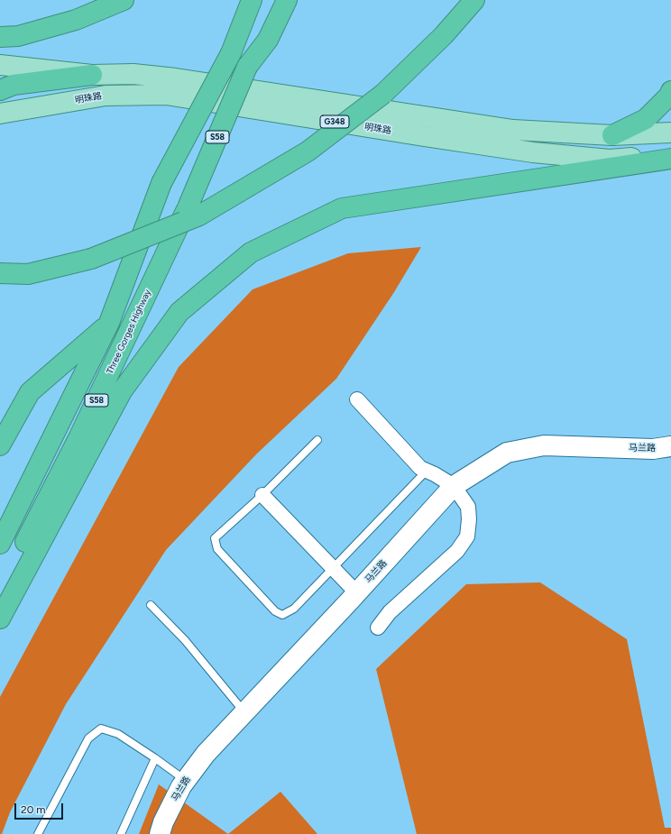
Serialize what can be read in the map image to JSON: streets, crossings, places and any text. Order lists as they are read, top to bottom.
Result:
{
  "streets": {
    "highway": ["S58", "Three Gorges Highway"],
    "main road": ["明珠路", "G348"],
    "street": ["马兰路"]
  },
  "crossings": [
    ["S58", "Three Gorges Highway"]
  ],
  "scale_bar": "20 m"
}
